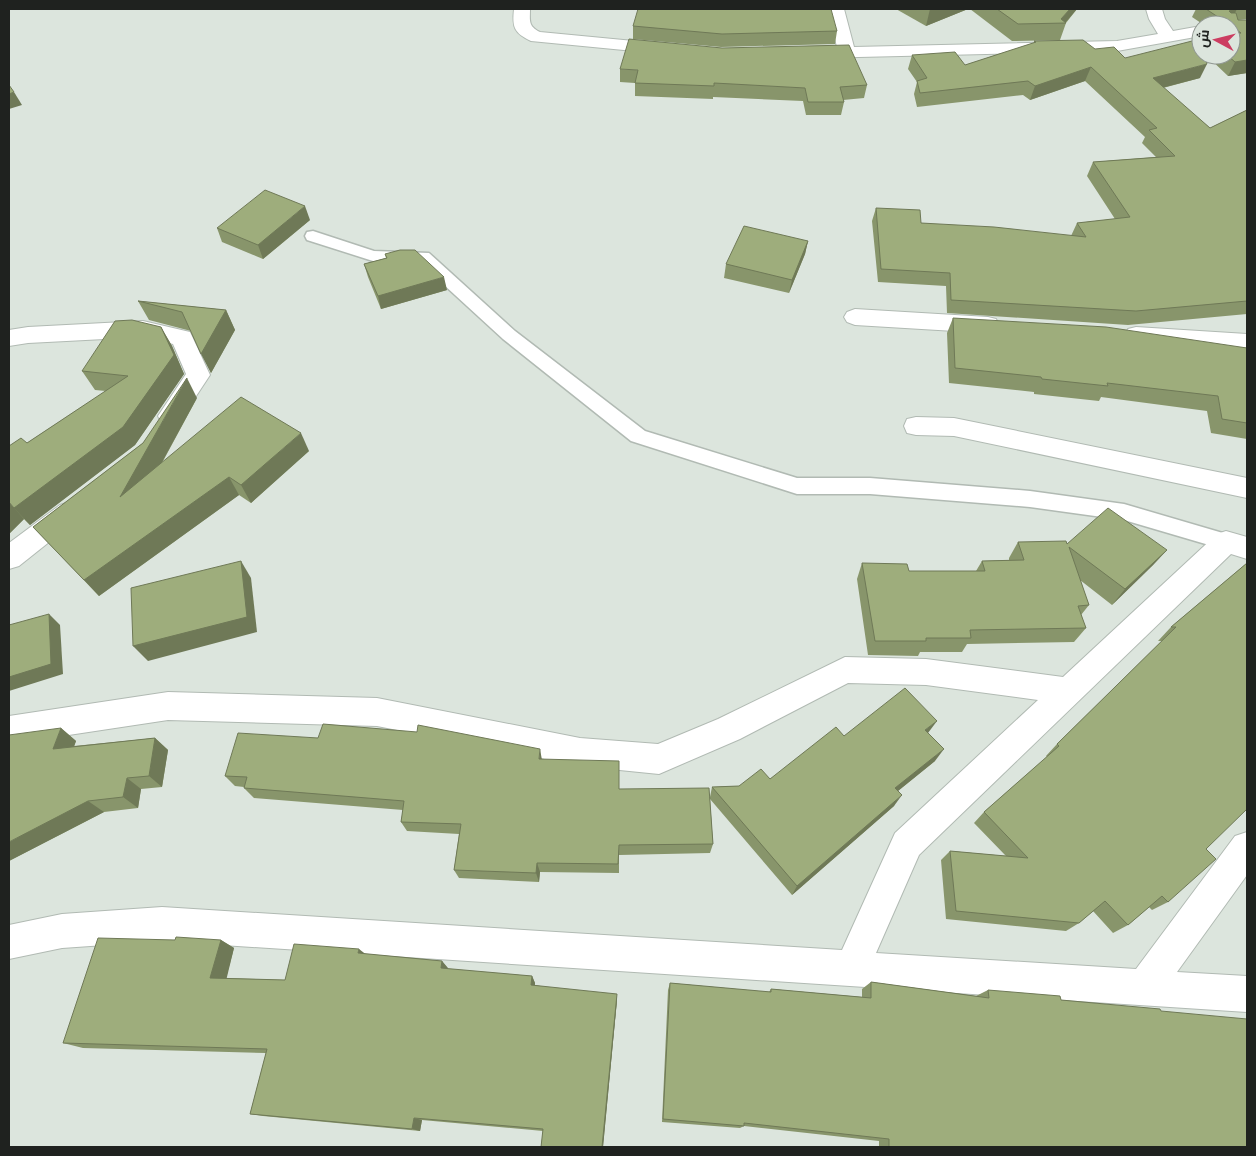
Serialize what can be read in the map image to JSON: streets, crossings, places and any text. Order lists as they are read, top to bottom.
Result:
{
  "north": "left"
}
